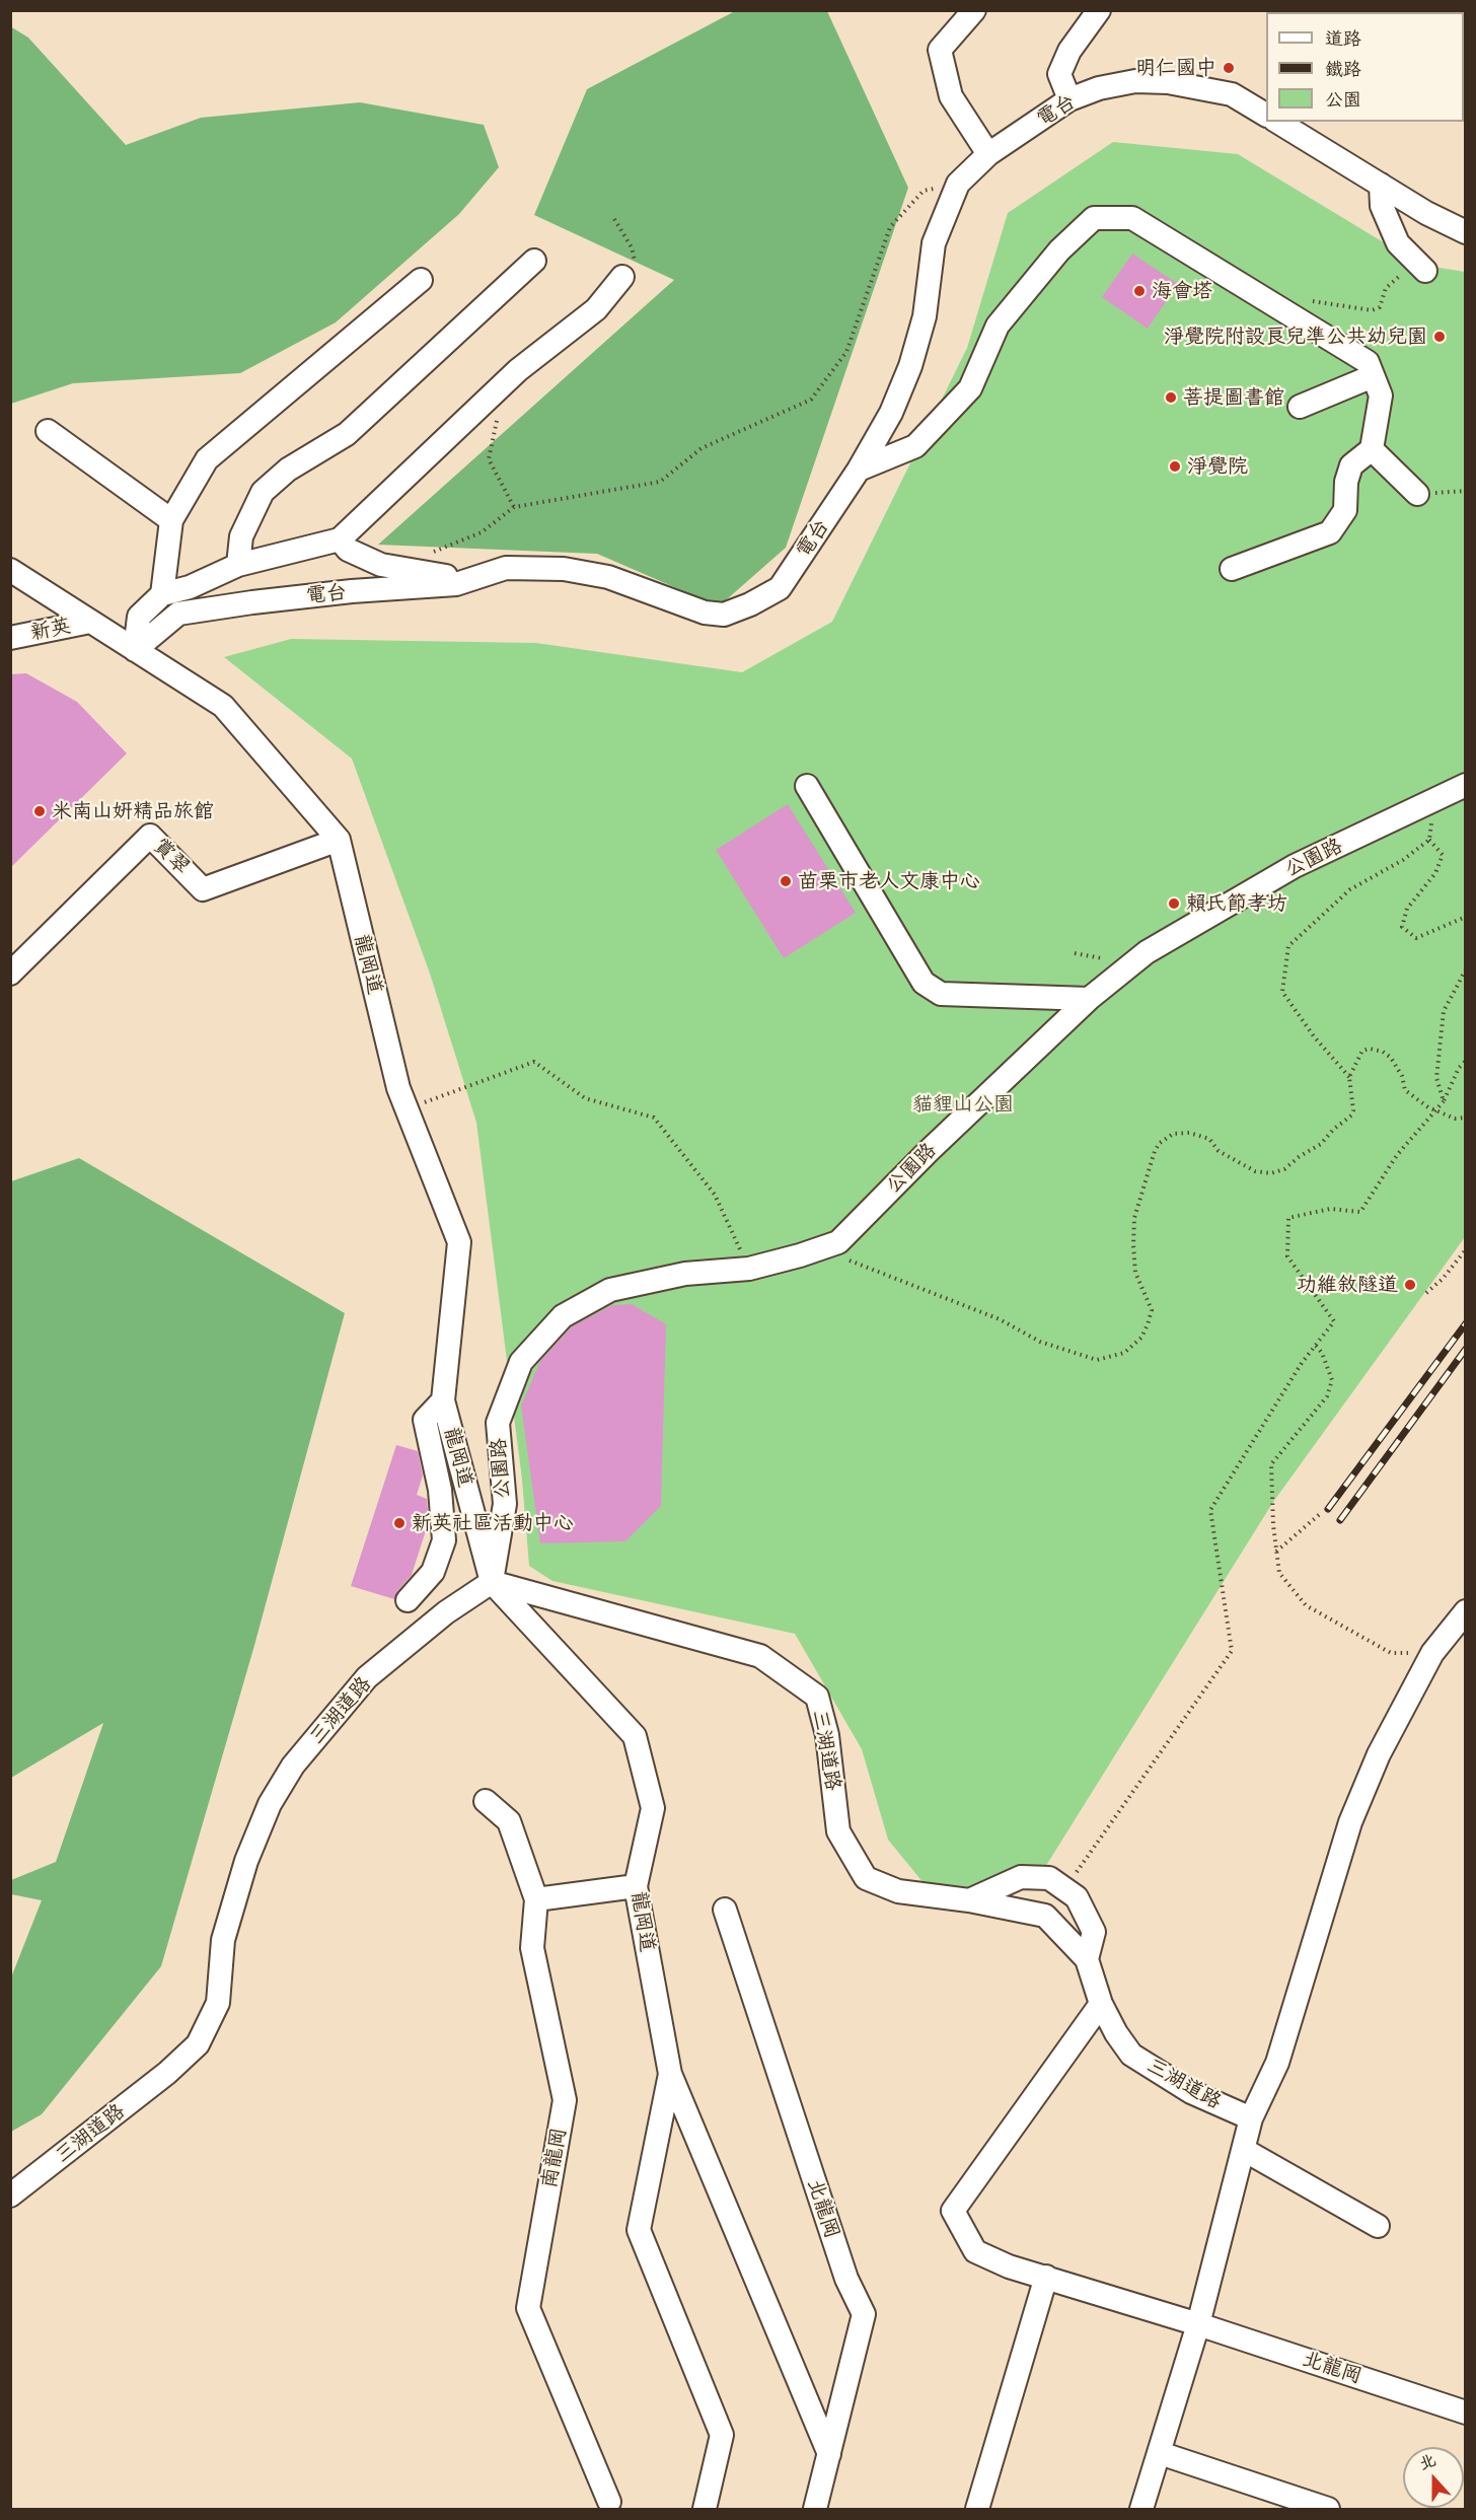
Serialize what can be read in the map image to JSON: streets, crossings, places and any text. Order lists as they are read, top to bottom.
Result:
{
  "streets": {
    "street": [
      "電台",
      "新英",
      "賞翠",
      "公園路",
      "龍岡道",
      "三湖道路",
      "南龍岡",
      "北龍岡"
    ]
  },
  "crossings": [
    ["電台", "龍岡道"],
    ["新英", "龍岡道"],
    ["賞翠", "龍岡道"],
    ["公園路", "龍岡道"],
    ["公園路", "三湖道路"],
    ["龍岡道", "三湖道路"],
    ["三湖道路", "北龍岡"]
  ],
  "parks": ["貓貍山公園"],
  "places": [
    "明仁國中",
    "海會塔",
    "淨覺院附設良兒準公共幼兒園",
    "菩提圖書館",
    "淨覺院",
    "米南山妍精品旅館",
    "苗栗市老人文康中心",
    "賴氏節孝坊",
    "功維敘隧道",
    "新英社區活動中心"
  ],
  "legend": ["道路", "鐵路", "公園"],
  "north": "top"
}
